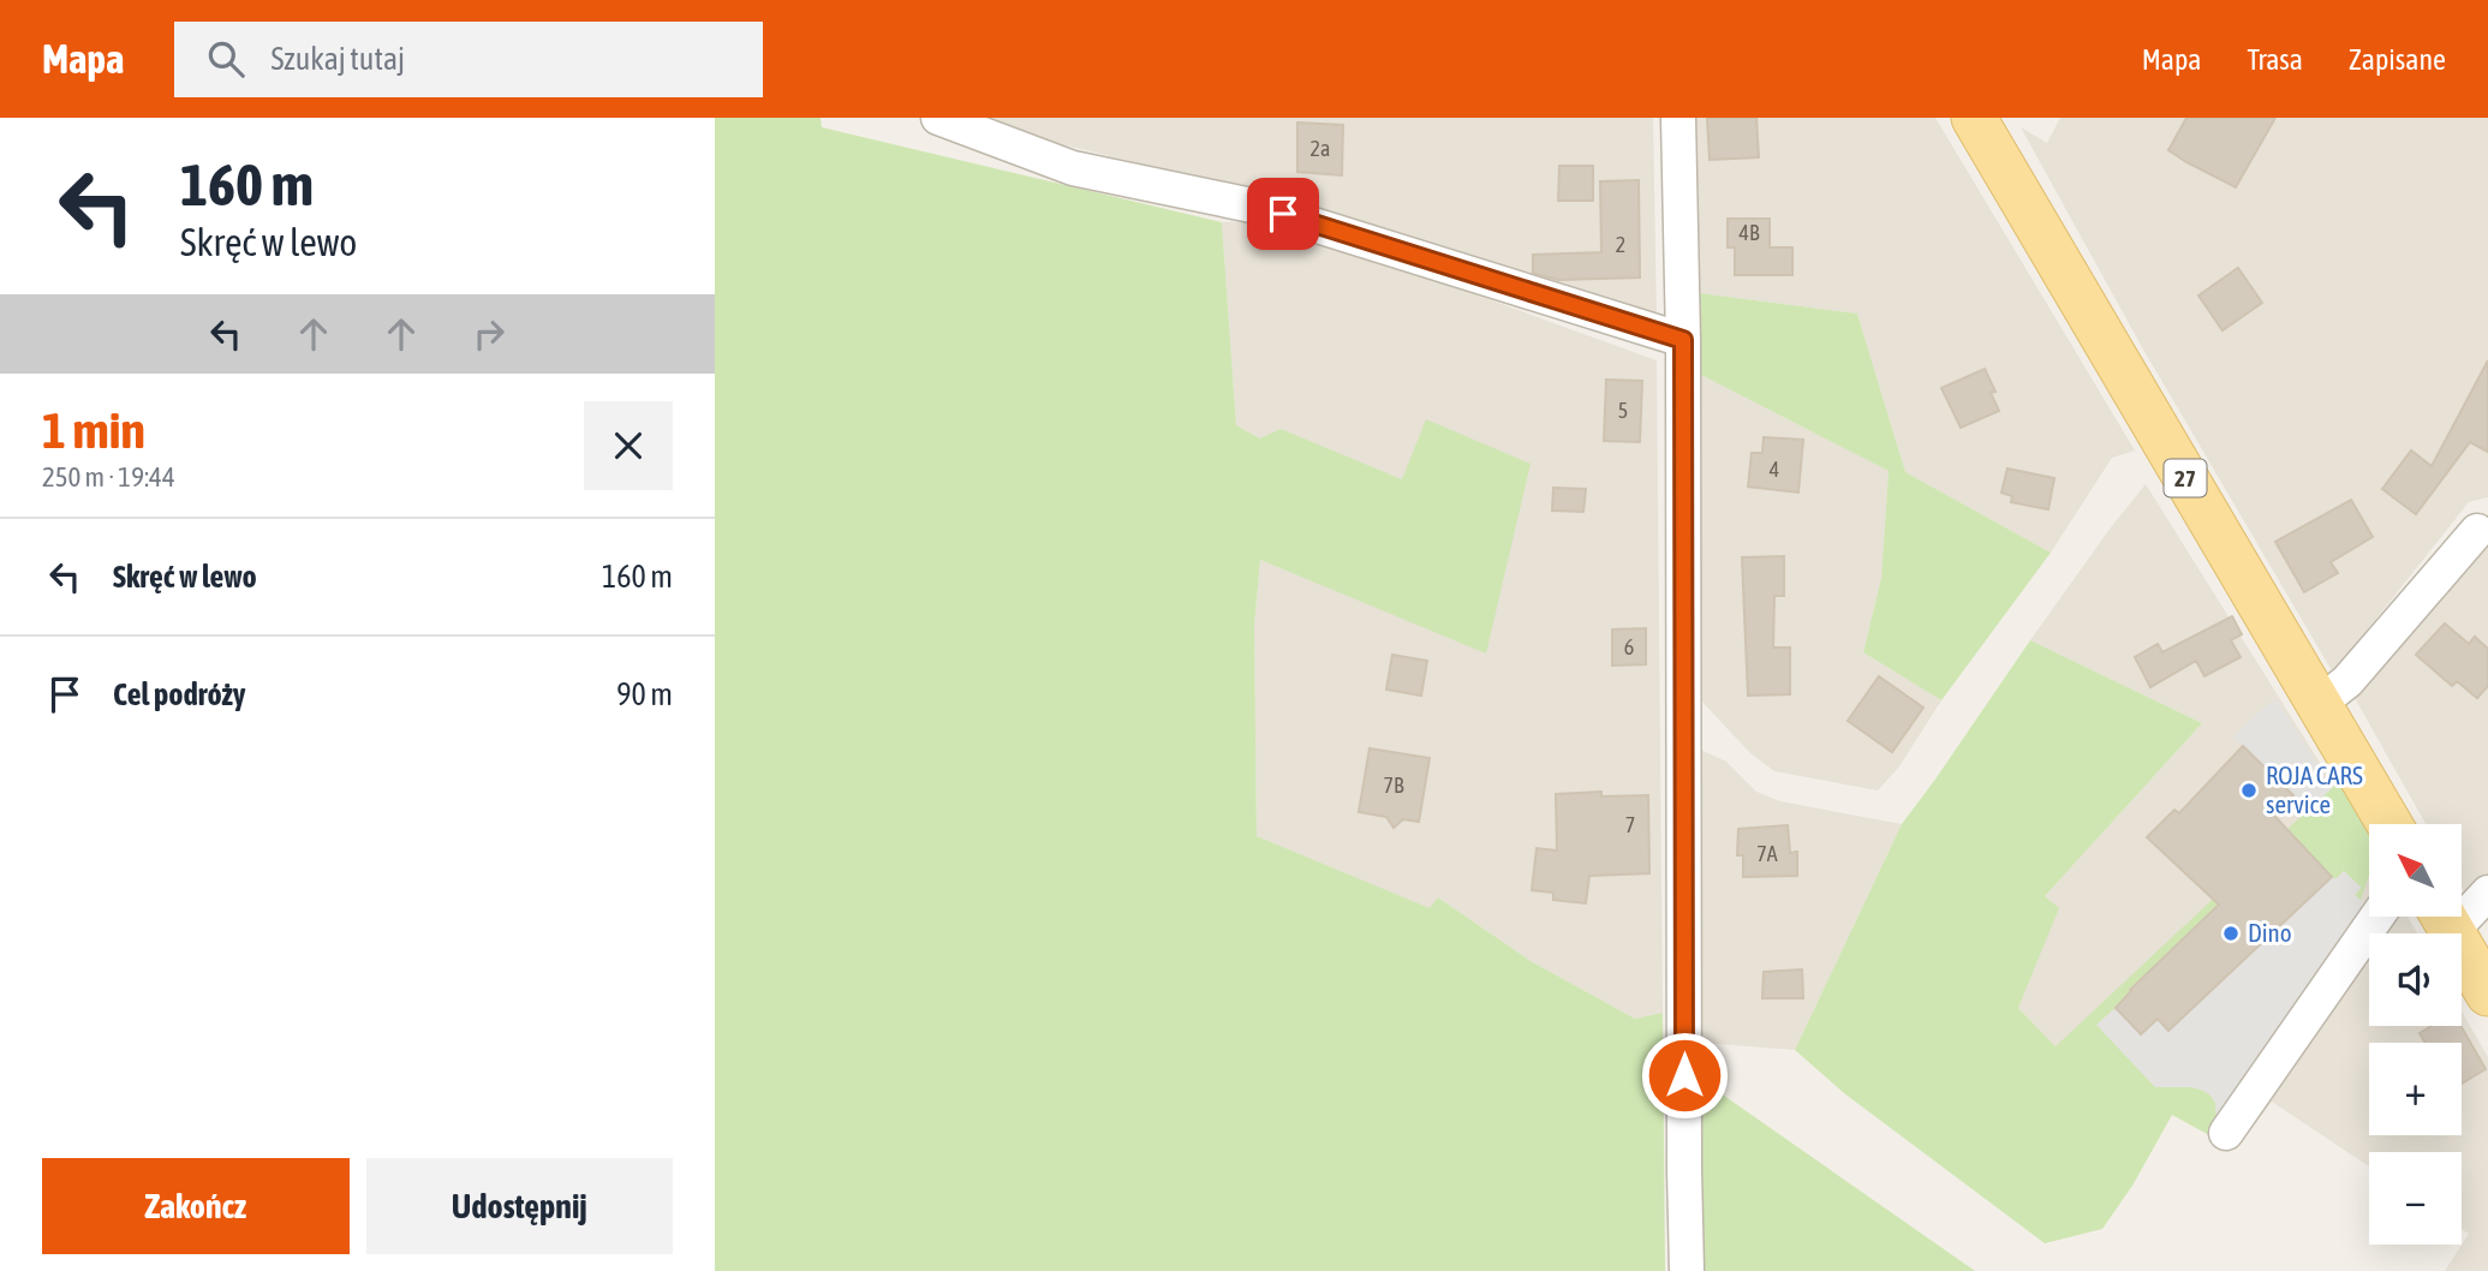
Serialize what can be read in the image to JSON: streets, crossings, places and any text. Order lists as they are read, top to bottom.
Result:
{
  "streets": {
    "main road": ["27"]
  },
  "places": ["ROJA CARS service", "Dino"],
  "house_numbers": [
    "2a",
    "4B",
    "2",
    "5",
    "4",
    "6",
    "7B",
    "7",
    "7A"
  ],
  "north": "top left",
  "page": {
    "header": "Mapa",
    "search": "Szukaj tutaj",
    "nav": ["Mapa", "Trasa", "Zapisane"],
    "turn": ["160 m", "Skręć w lewo"],
    "heading": ["1 min", "250 m · 19:44"],
    "list": [
      {
        "name": "Skręć w lewo",
        "value": "160 m"
      },
      {
        "name": "Cel podróży",
        "value": "90 m"
      }
    ],
    "map_buttons": ["+", "−"],
    "buttons": ["Zakończ", "Udostępnij"]
  }
}
